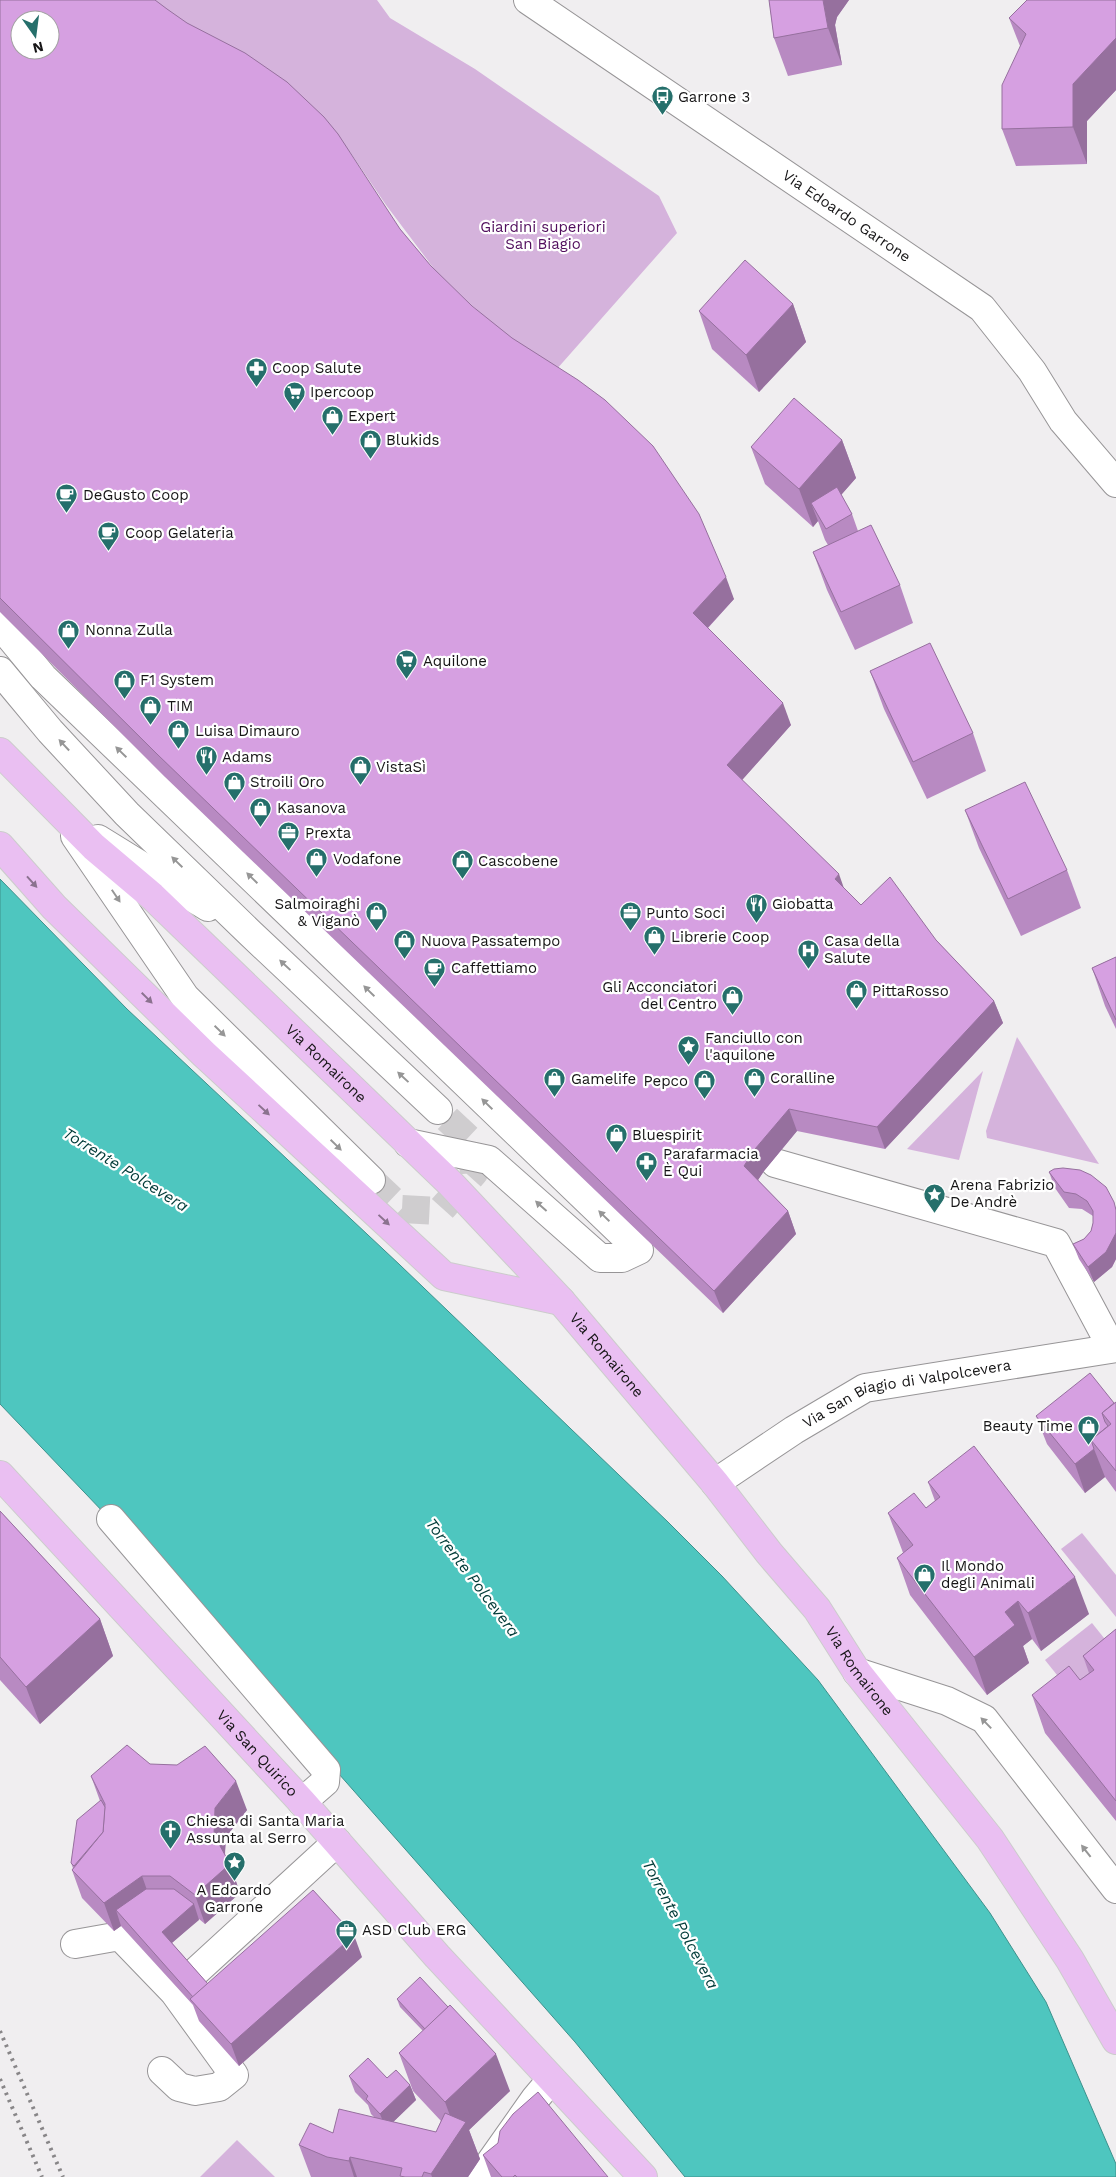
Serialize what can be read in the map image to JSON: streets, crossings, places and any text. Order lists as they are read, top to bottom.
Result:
{
  "streets": {
    "main road": ["Via Romairone", "Via San Quirico"],
    "street": ["Via Edoardo Garrone", "Via San Biagio di Valpolcevera"]
  },
  "crossings": [
    ["Via Romairone", "Via San Biagio di Valpolcevera"]
  ],
  "water": ["Torrente Polcevera"],
  "parks": ["Giardini superiori San Biagio"],
  "places": {
    "bus stop": ["Garrone 3"],
    "pharmacy": ["Coop Salute", "Parafarmacia È Qui"],
    "supermarket": ["Ipercoop", "Aquilone"],
    "shop": [
      "Expert",
      "Blukids",
      "Nonna Zulla",
      "F1 System",
      "TIM",
      "Luisa Dimauro",
      "VistaSì",
      "Stroili Oro",
      "Kasanova",
      "Vodafone",
      "Cascobene",
      "Salmoiraghi & Viganò",
      "Librerie Coop",
      "Nuova Passatempo",
      "PittaRosso",
      "Gli Acconciatori del Centro",
      "Coralline",
      "Gamelife",
      "Pepco",
      "Bluespirit",
      "Beauty Time",
      "Il Mondo degli Animali"
    ],
    "cafe": ["DeGusto Coop", "Coop Gelateria", "Caffettiamo"],
    "restaurant": ["Adams", "Giobatta"],
    "office": ["Prexta", "Punto Soci", "ASD Club ERG"],
    "hospital": ["Casa della Salute"],
    "place": ["Fanciullo con l'aquilone", "Arena Fabrizio De Andrè", "A Edoardo Garrone"],
    "church": ["Chiesa di Santa Maria Assunta al Serro"]
  },
  "north": "bottom"
}
